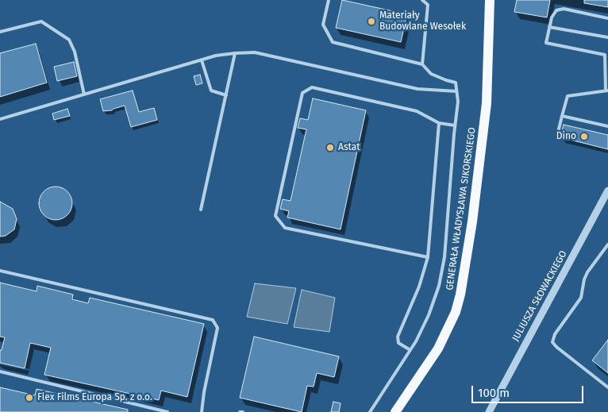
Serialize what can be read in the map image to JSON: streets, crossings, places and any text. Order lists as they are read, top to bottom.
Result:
{
  "streets": {
    "main road": ["GENERAŁA WŁADYSŁAWA SIKORSKIEGO"],
    "street": ["JULIUSZA SŁOWACKIEGO"]
  },
  "places": [
    "Materiały Budowlane Wesołek",
    "Dino",
    "Astat",
    "Flex Films Europa Sp. z o.o."
  ],
  "scale_bar": "100 m"
}
